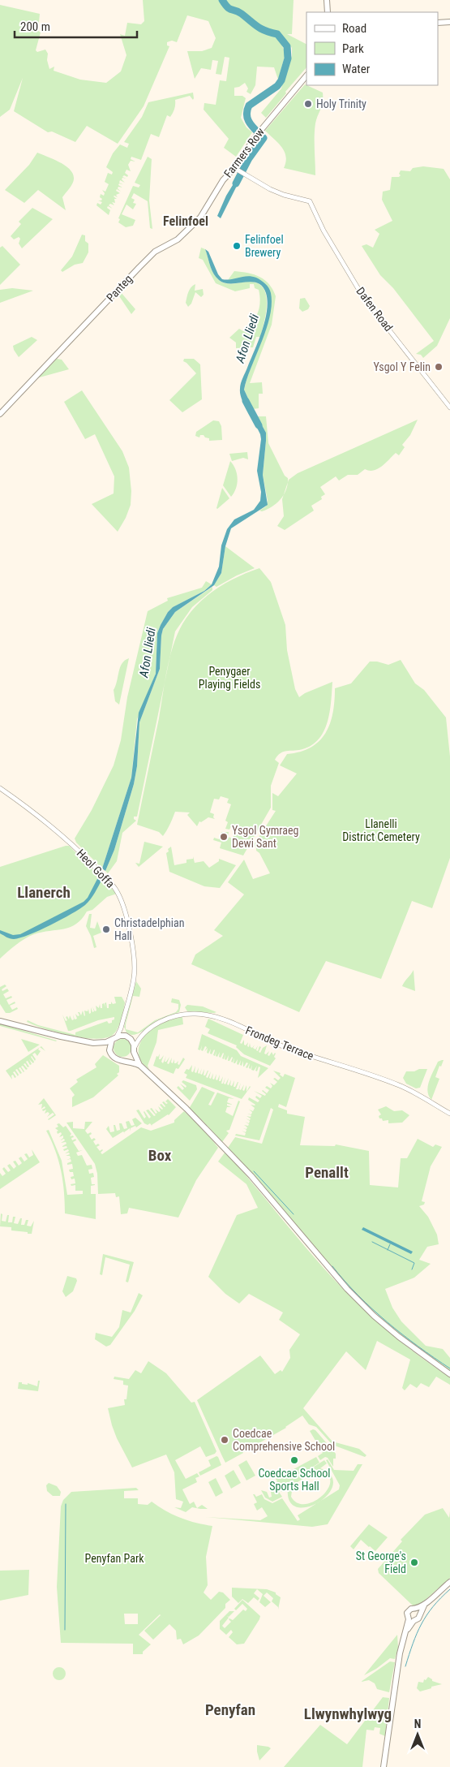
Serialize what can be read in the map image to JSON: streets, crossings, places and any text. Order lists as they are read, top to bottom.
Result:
{
  "streets": {
    "main road": ["Farmers Row", "Panteg"],
    "street": ["Dafen Road", "Heol Goffa", "Frondeg Terrace"]
  },
  "crossings": [
    ["Farmers Row", "Panteg"],
    ["Farmers Row", "Dafen Road"],
    ["Heol Goffa", "Frondeg Terrace"]
  ],
  "districts": [
    "Felinfoel",
    "Llanerch",
    "Box",
    "Penallt",
    "Penyfan",
    "Llwynwhylwyg"
  ],
  "water": ["Afon Lliedi"],
  "parks": ["Penygaer Playing Fields", "Llanelli District Cemetery", "Penyfan Park"],
  "places": [
    "Holy Trinity",
    "Felinfoel Brewery",
    "Ysgol Y Felin",
    "Ysgol Gymraeg Dewi Sant",
    "Christadelphian Hall",
    "Coedcae Comprehensive School",
    "Coedcae School Sports Hall",
    "St George's Field"
  ],
  "legend": ["Road", "Park", "Water"],
  "scale_bar": "200 m",
  "north": "top"
}
